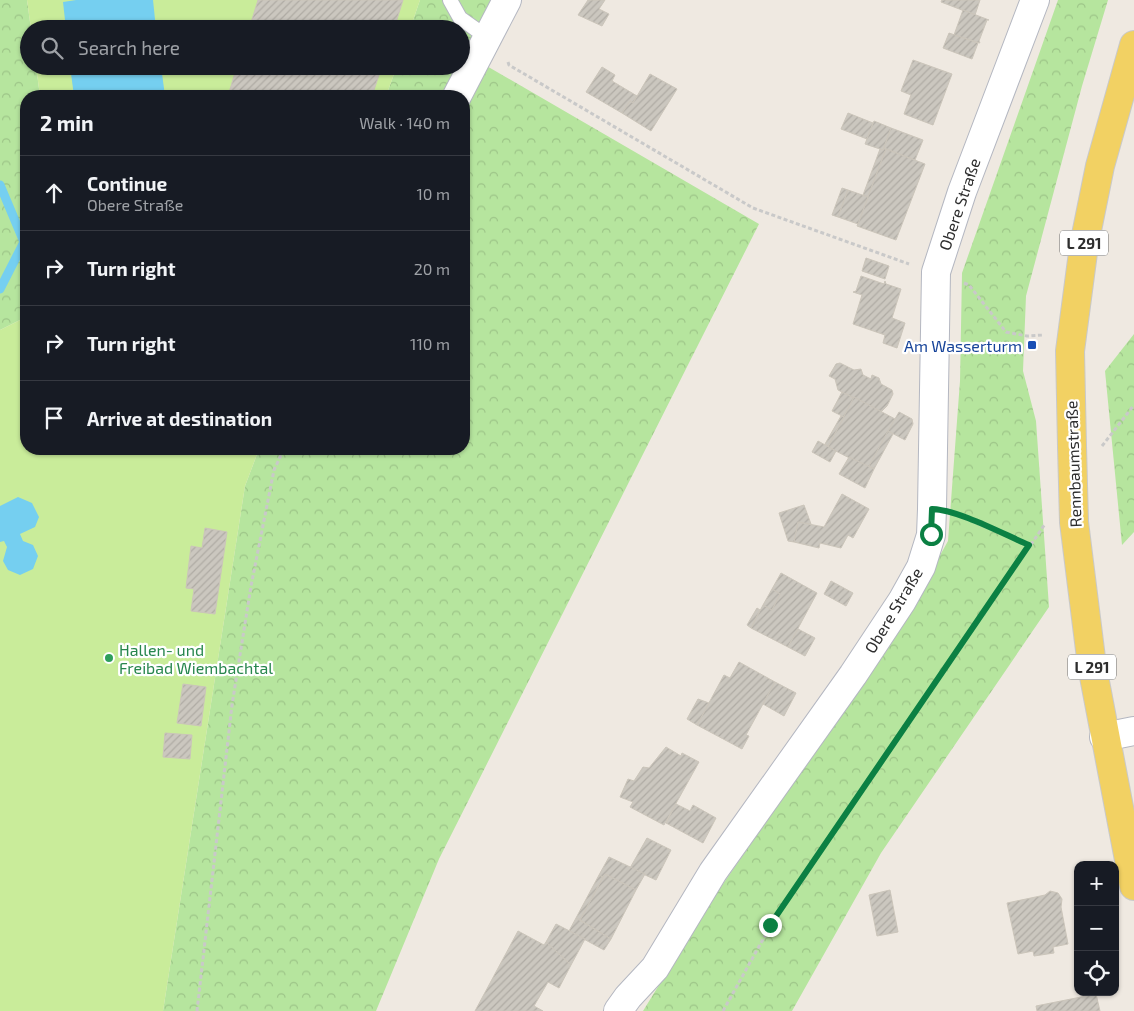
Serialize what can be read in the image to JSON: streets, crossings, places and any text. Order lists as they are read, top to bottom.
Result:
{
  "streets": {
    "main road": ["L 291", "Rennbaumstraße"],
    "street": ["Obere Straße"]
  },
  "places": {
    "transit": ["Am Wasserturm"],
    "other": ["Hallen- und Freibad Wiembachtal"]
  },
  "page": {
    "search": "Search here",
    "heading": ["2 min", "Walk · 140 m"],
    "list": [
      ["Continue", "Obere Straße", "10 m"],
      ["Turn right", "20 m"],
      ["Turn right", "110 m"],
      "Arrive at destination"
    ],
    "map_buttons": ["+", "−"]
  }
}
